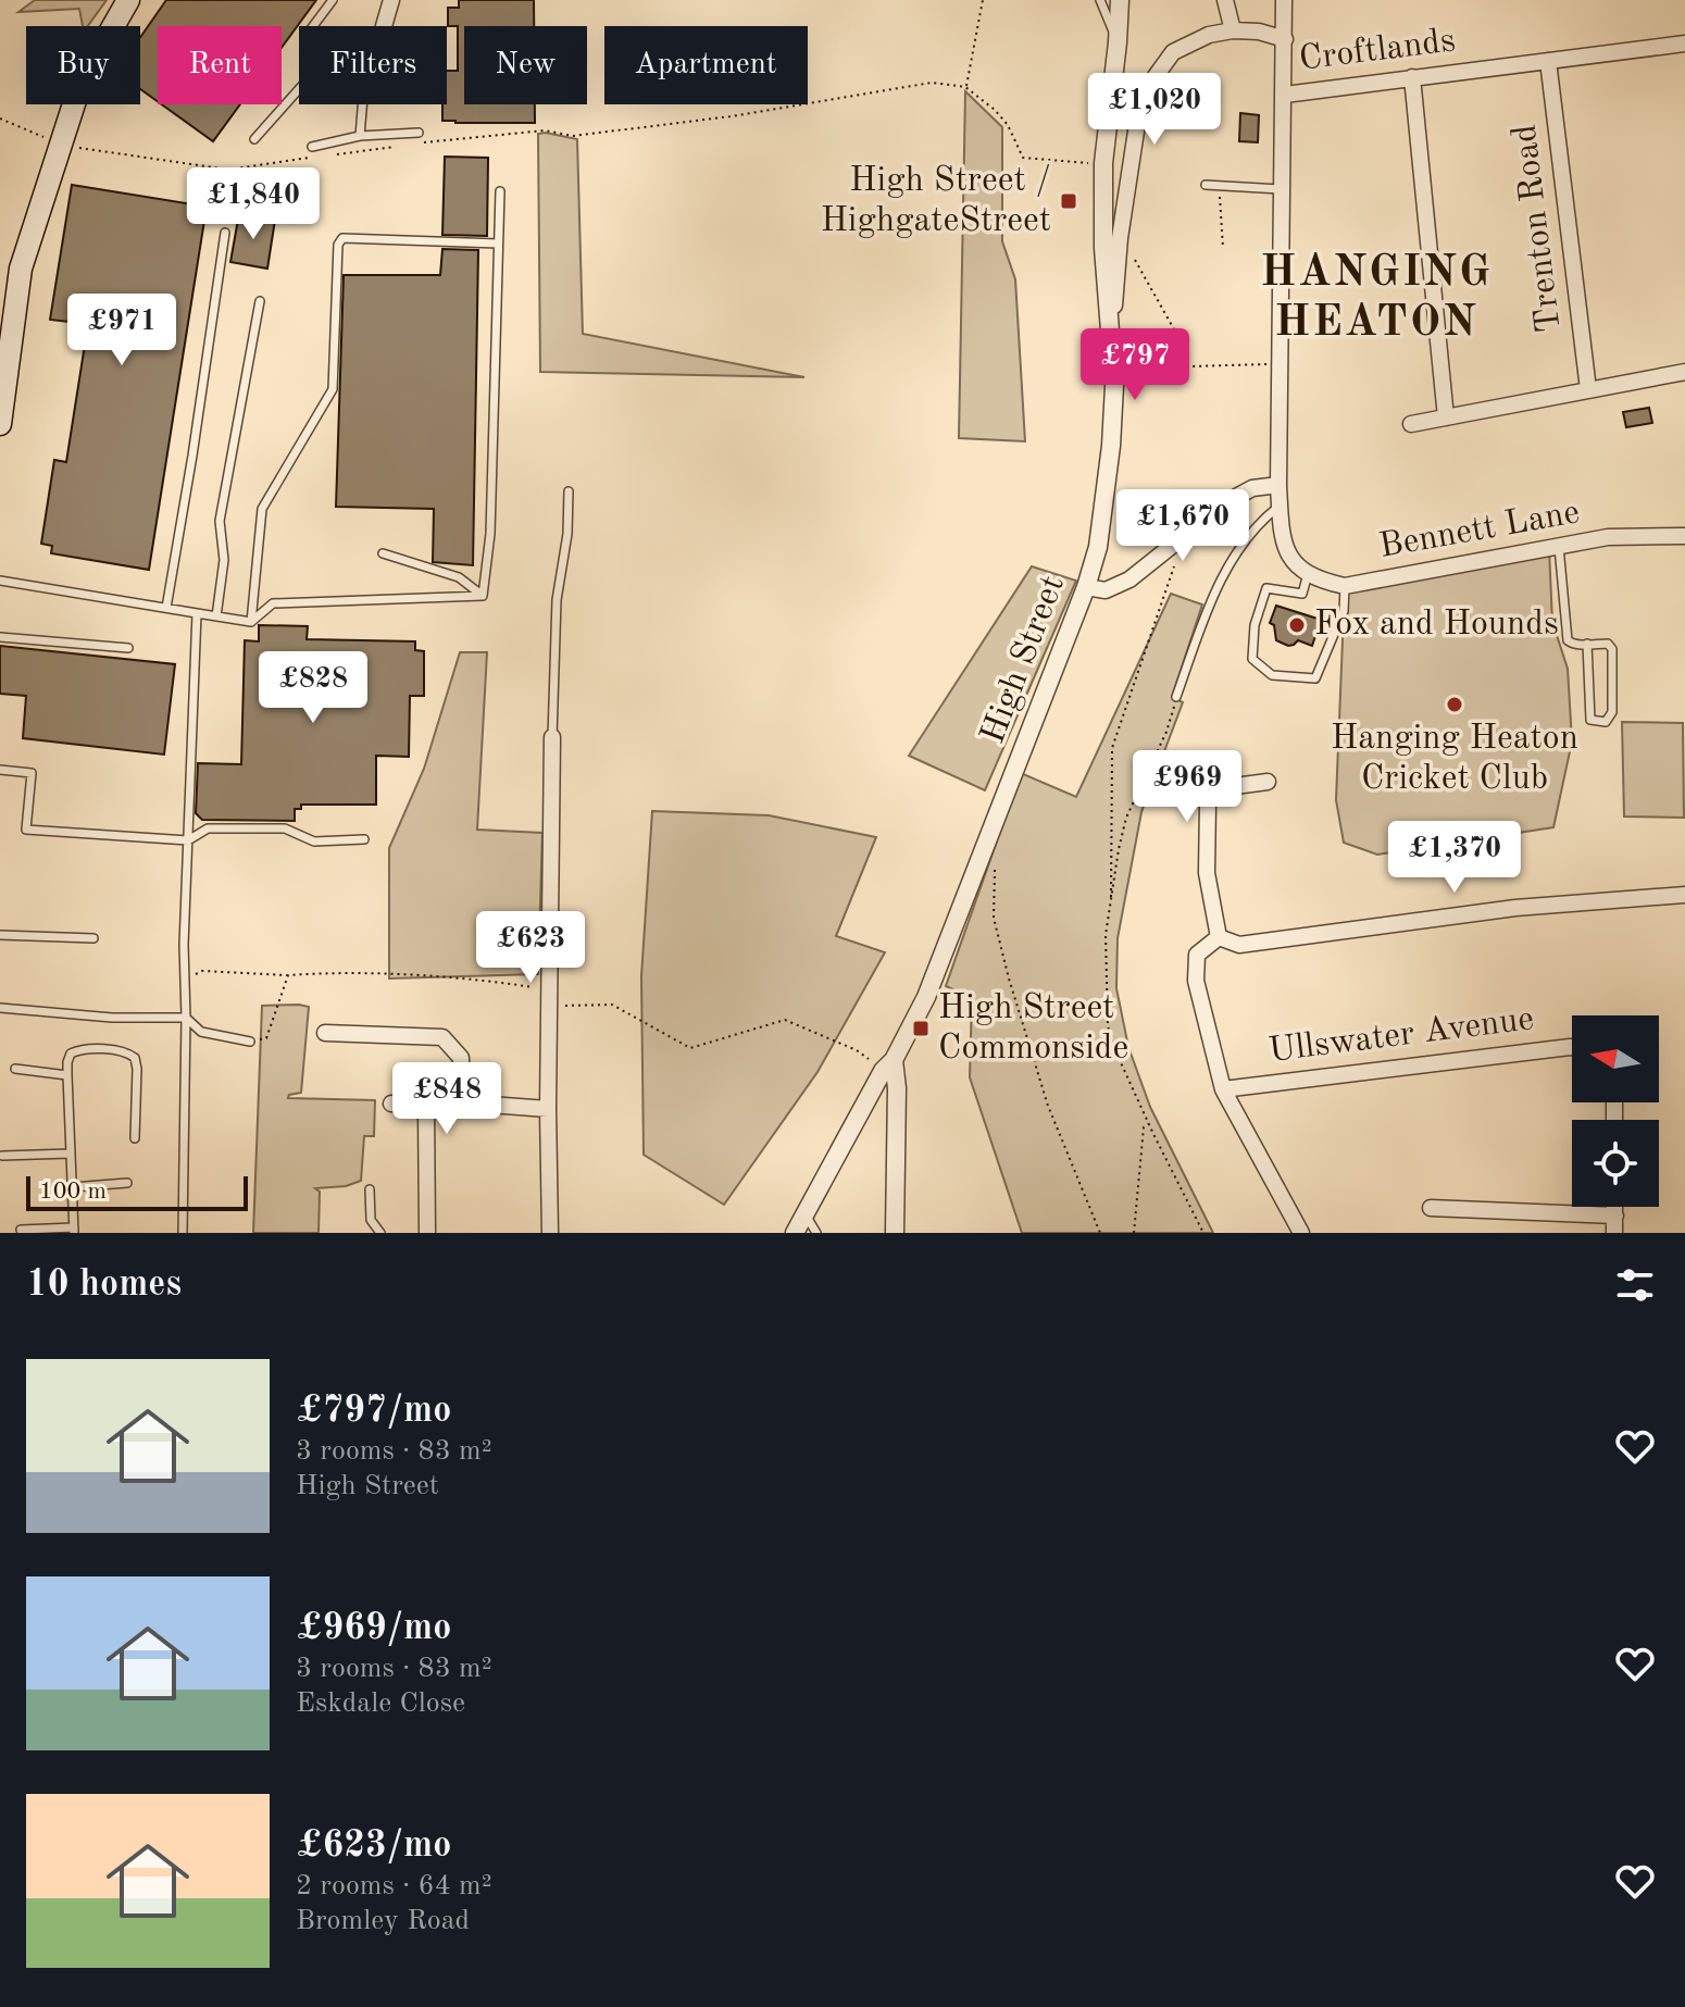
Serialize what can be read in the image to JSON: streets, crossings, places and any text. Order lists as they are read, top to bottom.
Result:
{
  "streets": {
    "street": [
      "Croftlands",
      "Trenton Road",
      "Bennett Lane",
      "High Street",
      "Ullswater Avenue"
    ]
  },
  "crossings": [
    ["Croftlands", "Trenton Road"]
  ],
  "districts": ["HANGING HEATON"],
  "places": {
    "transit": ["High Street / HighgateStreet", "High Street Commonside"],
    "other": ["Fox and Hounds", "Hanging Heaton Cricket Club"]
  },
  "scale_bar": "100 m",
  "north": "left",
  "page": {
    "chip": [
      "Buy",
      "Rent",
      "Filters",
      "New",
      "Apartment"
    ],
    "price": [
      "£1,020",
      "£1,840",
      "£971",
      "£797",
      "£1,670",
      "£828",
      "£969",
      "£1,370",
      "£623",
      "£848"
    ],
    "scale": "100 m",
    "heading": "10 homes",
    "list": [
      {
        "name": "£797/mo",
        "note": "3 rooms · 83 m² · High Street"
      },
      {
        "name": "£969/mo",
        "note": "3 rooms · 83 m² · Eskdale Close"
      },
      {
        "name": "£623/mo",
        "note": "2 rooms · 64 m² · Bromley Road"
      }
    ]
  }
}
